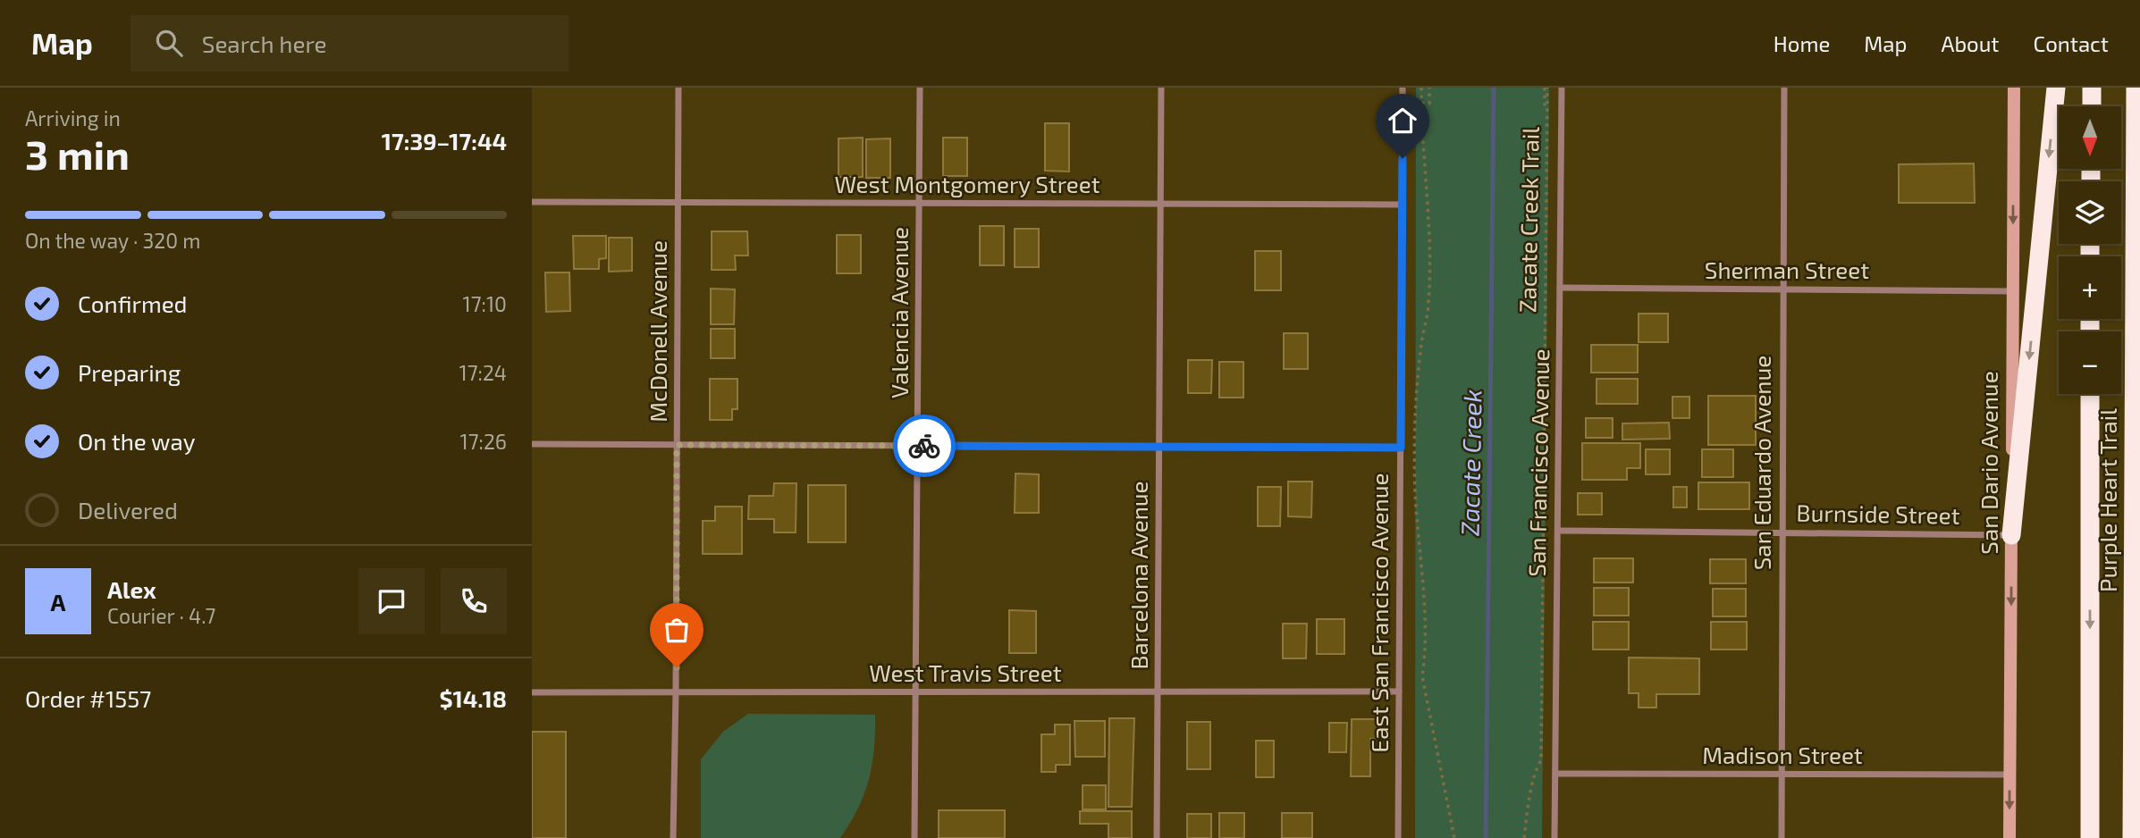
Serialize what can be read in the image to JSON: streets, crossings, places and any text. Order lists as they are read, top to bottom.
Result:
{
  "streets": {
    "highway": ["Purple Heart Trail"],
    "main road": ["San Dario Avenue"],
    "street": [
      "West Montgomery Street",
      "Sherman Street",
      "Valencia Avenue",
      "McDonell Avenue",
      "San Francisco Avenue",
      "San Eduardo Avenue",
      "Burnside Street",
      "Barcelona Avenue",
      "East San Francisco Avenue",
      "West Travis Street",
      "Madison Street"
    ],
    "path": ["Zacate Creek Trail"]
  },
  "crossings": [
    ["West Montgomery Street", "Valencia Avenue"],
    ["West Montgomery Street", "McDonell Avenue"],
    ["West Montgomery Street", "Barcelona Avenue"],
    ["West Montgomery Street", "East San Francisco Avenue"],
    ["Sherman Street", "San Francisco Avenue"],
    ["Sherman Street", "San Eduardo Avenue"],
    ["Sherman Street", "San Dario Avenue"],
    ["Valencia Avenue", "West Travis Street"],
    ["McDonell Avenue", "West Travis Street"],
    ["San Francisco Avenue", "Burnside Street"],
    ["San Francisco Avenue", "Madison Street"],
    ["San Eduardo Avenue", "Burnside Street"],
    ["San Eduardo Avenue", "Madison Street"],
    ["San Dario Avenue", "Burnside Street"],
    ["San Dario Avenue", "Madison Street"],
    ["Barcelona Avenue", "West Travis Street"],
    ["East San Francisco Avenue", "West Travis Street"]
  ],
  "one_way": ["San Dario Avenue"],
  "water": ["Zacate Creek"],
  "north": "bottom",
  "page": {
    "header": "Map",
    "search": "Search here",
    "nav": [
      "Home",
      "Map",
      "About",
      "Contact"
    ],
    "heading": ["3 min", "Arriving in", "17:39–17:44"],
    "panel": [
      "Alex",
      "Courier · 4.7",
      "Order #1557",
      "$14.18"
    ],
    "map_buttons": ["+", "−"],
    "bar": "On the way · 320 m",
    "list": [
      ["Confirmed", "17:10"],
      ["Preparing", "17:24"],
      ["On the way", "17:26"],
      "Delivered"
    ],
    "round": "A"
  }
}
